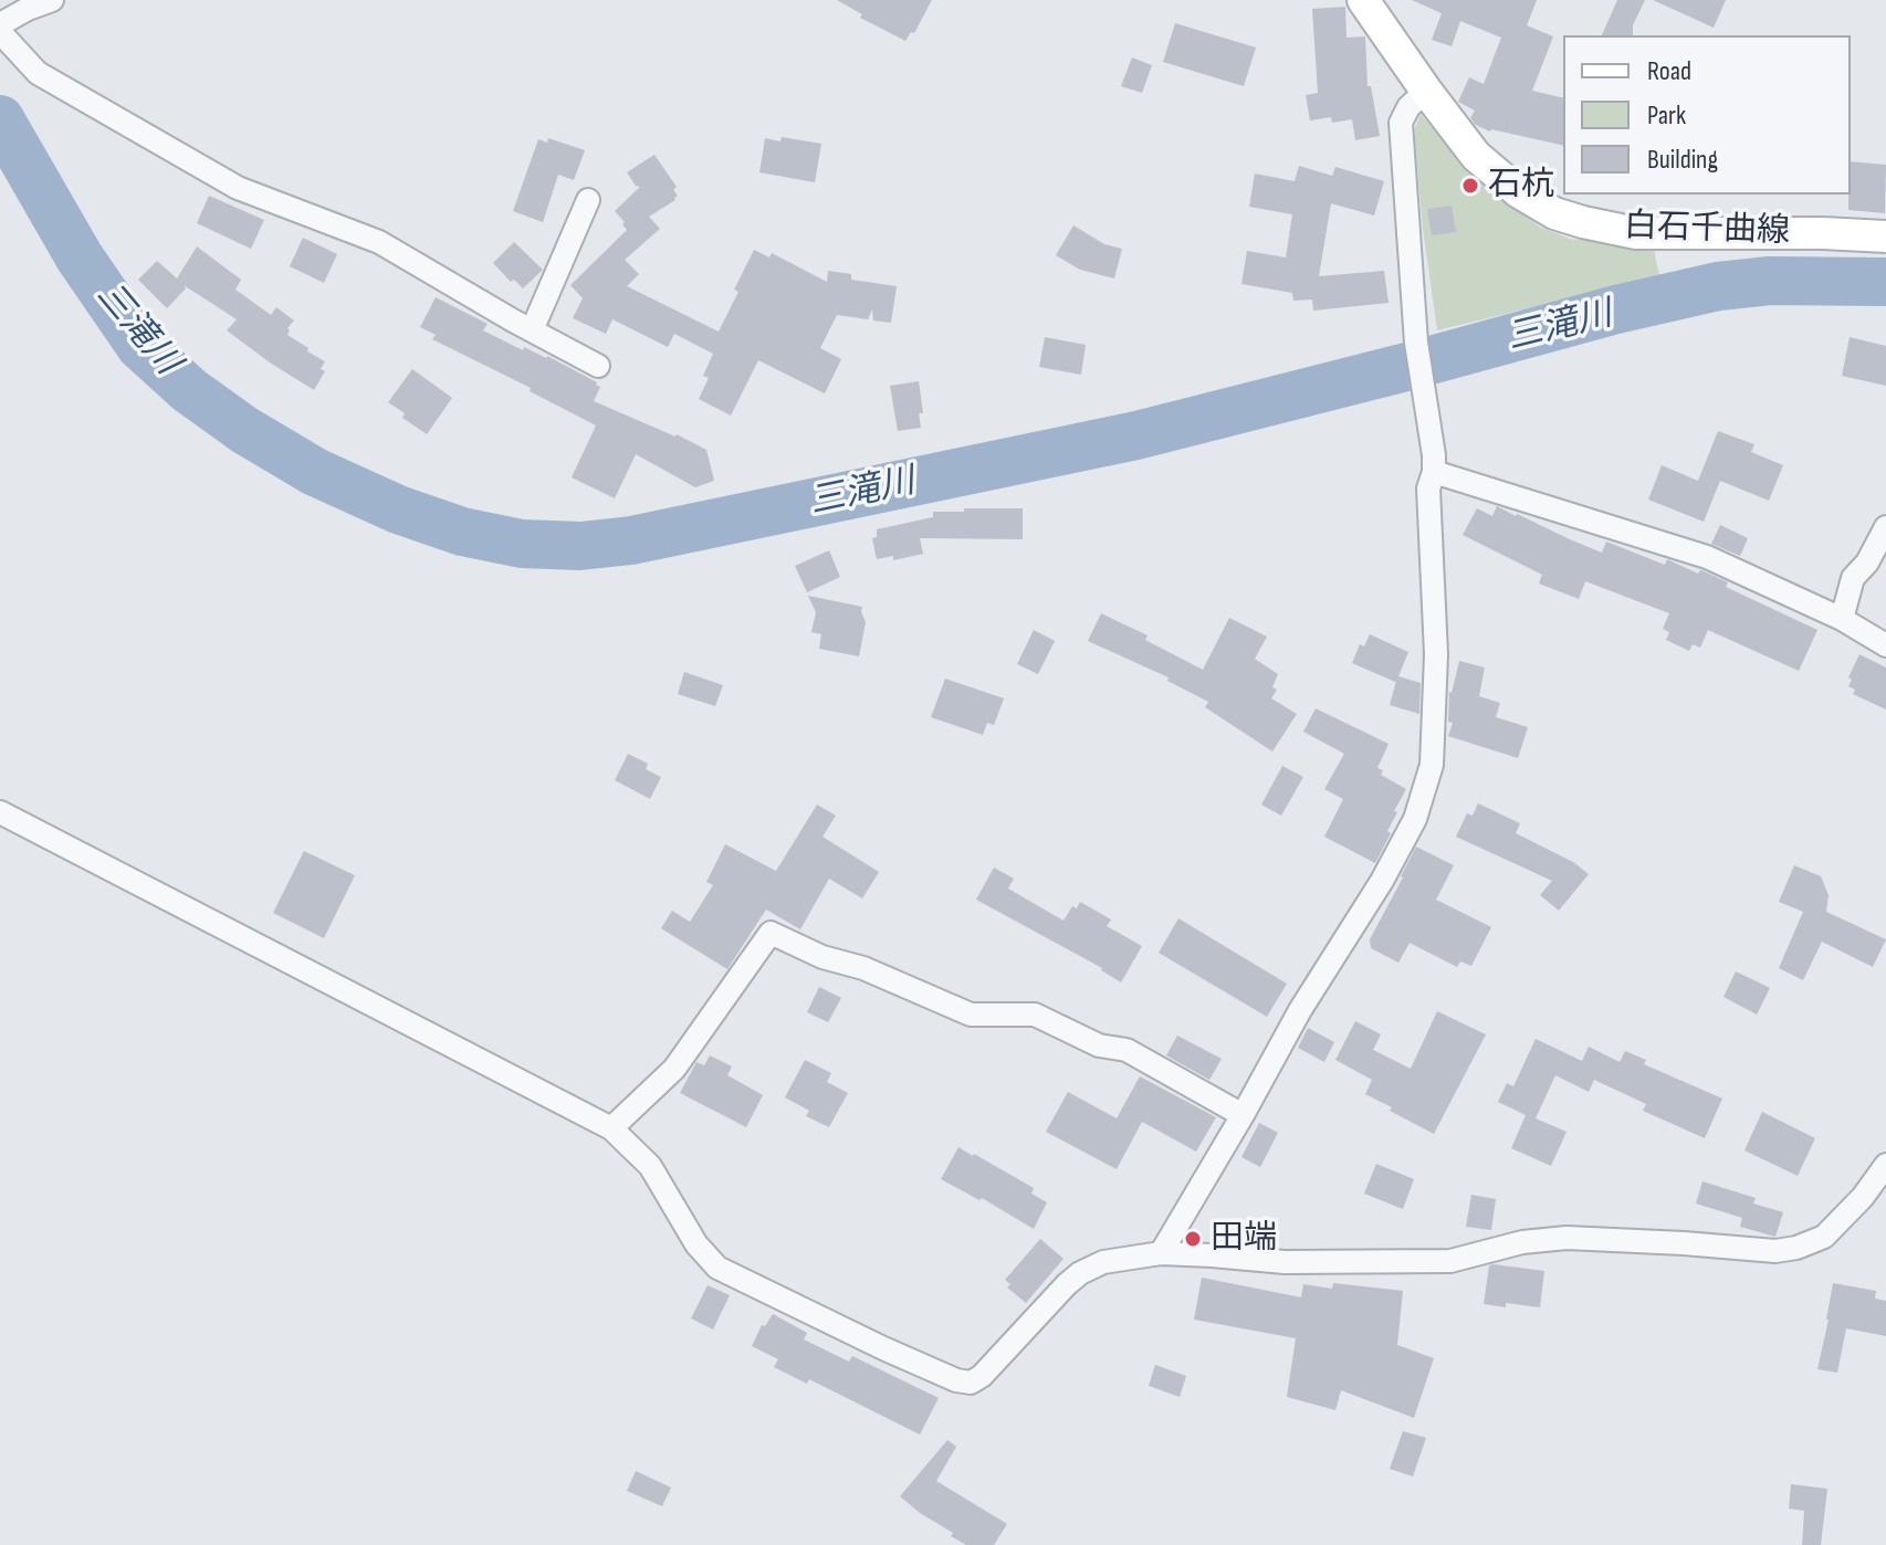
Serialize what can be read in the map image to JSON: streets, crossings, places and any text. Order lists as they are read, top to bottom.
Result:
{
  "streets": {
    "main road": ["白石千曲線"]
  },
  "water": ["三滝川"],
  "places": ["石杭", "田端"],
  "legend": ["Road", "Park", "Building"]
}
